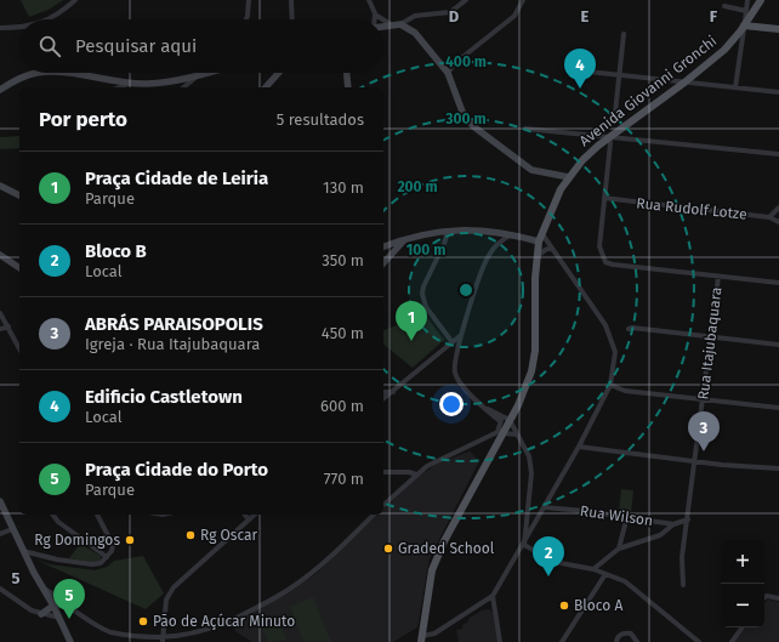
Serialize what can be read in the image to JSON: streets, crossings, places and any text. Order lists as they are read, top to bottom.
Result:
{
  "streets": {
    "main road": ["Avenida Giovanni Gronchi"],
    "street": ["Rua Rudolf Lotze", "Rua Itajubaquara", "Rua Wilson"]
  },
  "crossings": [
    ["Rua Itajubaquara", "Rua Wilson"]
  ],
  "places": [
    "Rg Oscar",
    "Rg Domingos",
    "Graded School",
    "Bloco A",
    "Pão de Açúcar Minuto"
  ],
  "page": {
    "search": "Pesquisar aqui",
    "pins": [
      "4",
      "1",
      "3",
      "2",
      "5"
    ],
    "heading": ["Por perto", "5 resultados"],
    "list": [
      {
        "mark": "1",
        "name": "Praça Cidade de Leiria",
        "note": "Parque",
        "value": "130 m"
      },
      {
        "mark": "2",
        "name": "Bloco B",
        "note": "Local",
        "value": "350 m"
      },
      {
        "mark": "3",
        "name": "ABRÁS PARAISOPOLIS",
        "note": "Igreja · Rua Itajubaquara",
        "value": "450 m"
      },
      {
        "mark": "4",
        "name": "Edificio Castletown",
        "note": "Local",
        "value": "600 m"
      },
      {
        "mark": "5",
        "name": "Praça Cidade do Porto",
        "note": "Parque",
        "value": "770 m"
      }
    ],
    "map_buttons": ["+", "−"]
  },
  "grid": {
    "columns": ["D", "E", "F"],
    "rows": ["5"]
  },
  "rings": [
    "400 m",
    "300 m",
    "200 m",
    "100 m"
  ]
}
